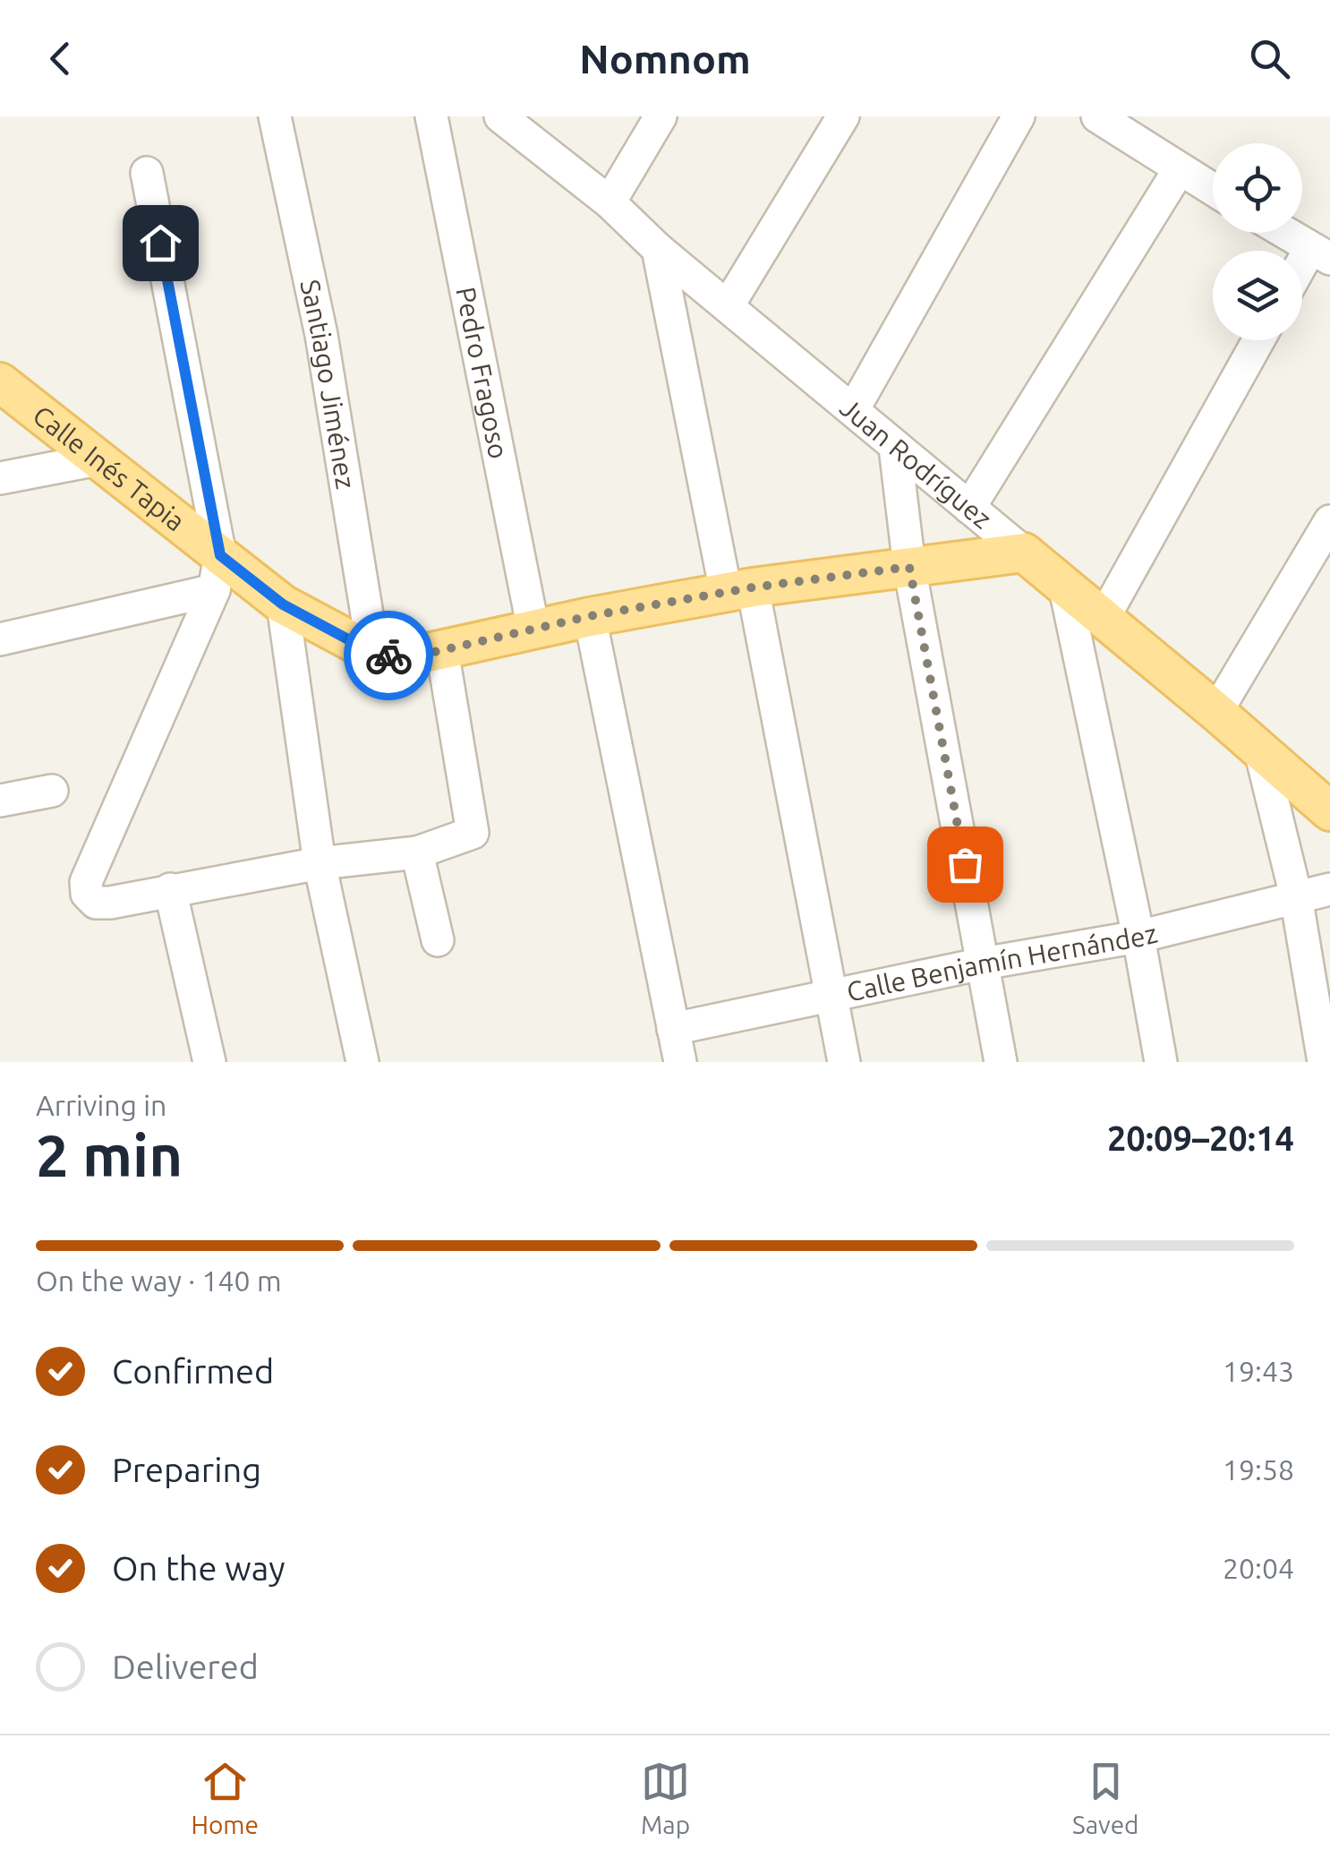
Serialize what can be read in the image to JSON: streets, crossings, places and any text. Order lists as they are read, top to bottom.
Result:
{
  "streets": {
    "main road": ["Juan Rodríguez", "Calle Inés Tapia"],
    "street": ["Pedro Fragoso", "Santiago Jiménez", "Calle Benjamín Hernández"]
  },
  "crossings": [
    ["Santiago Jiménez", "Calle Inés Tapia"]
  ],
  "page": {
    "header": "Nomnom",
    "heading": ["2 min", "Arriving in", "20:09–20:14"],
    "bar": "On the way · 140 m",
    "list": [
      ["Confirmed", "19:43"],
      ["Preparing", "19:58"],
      ["On the way", "20:04"],
      "Delivered"
    ],
    "tabs": ["Home", "Map", "Saved"]
  }
}
